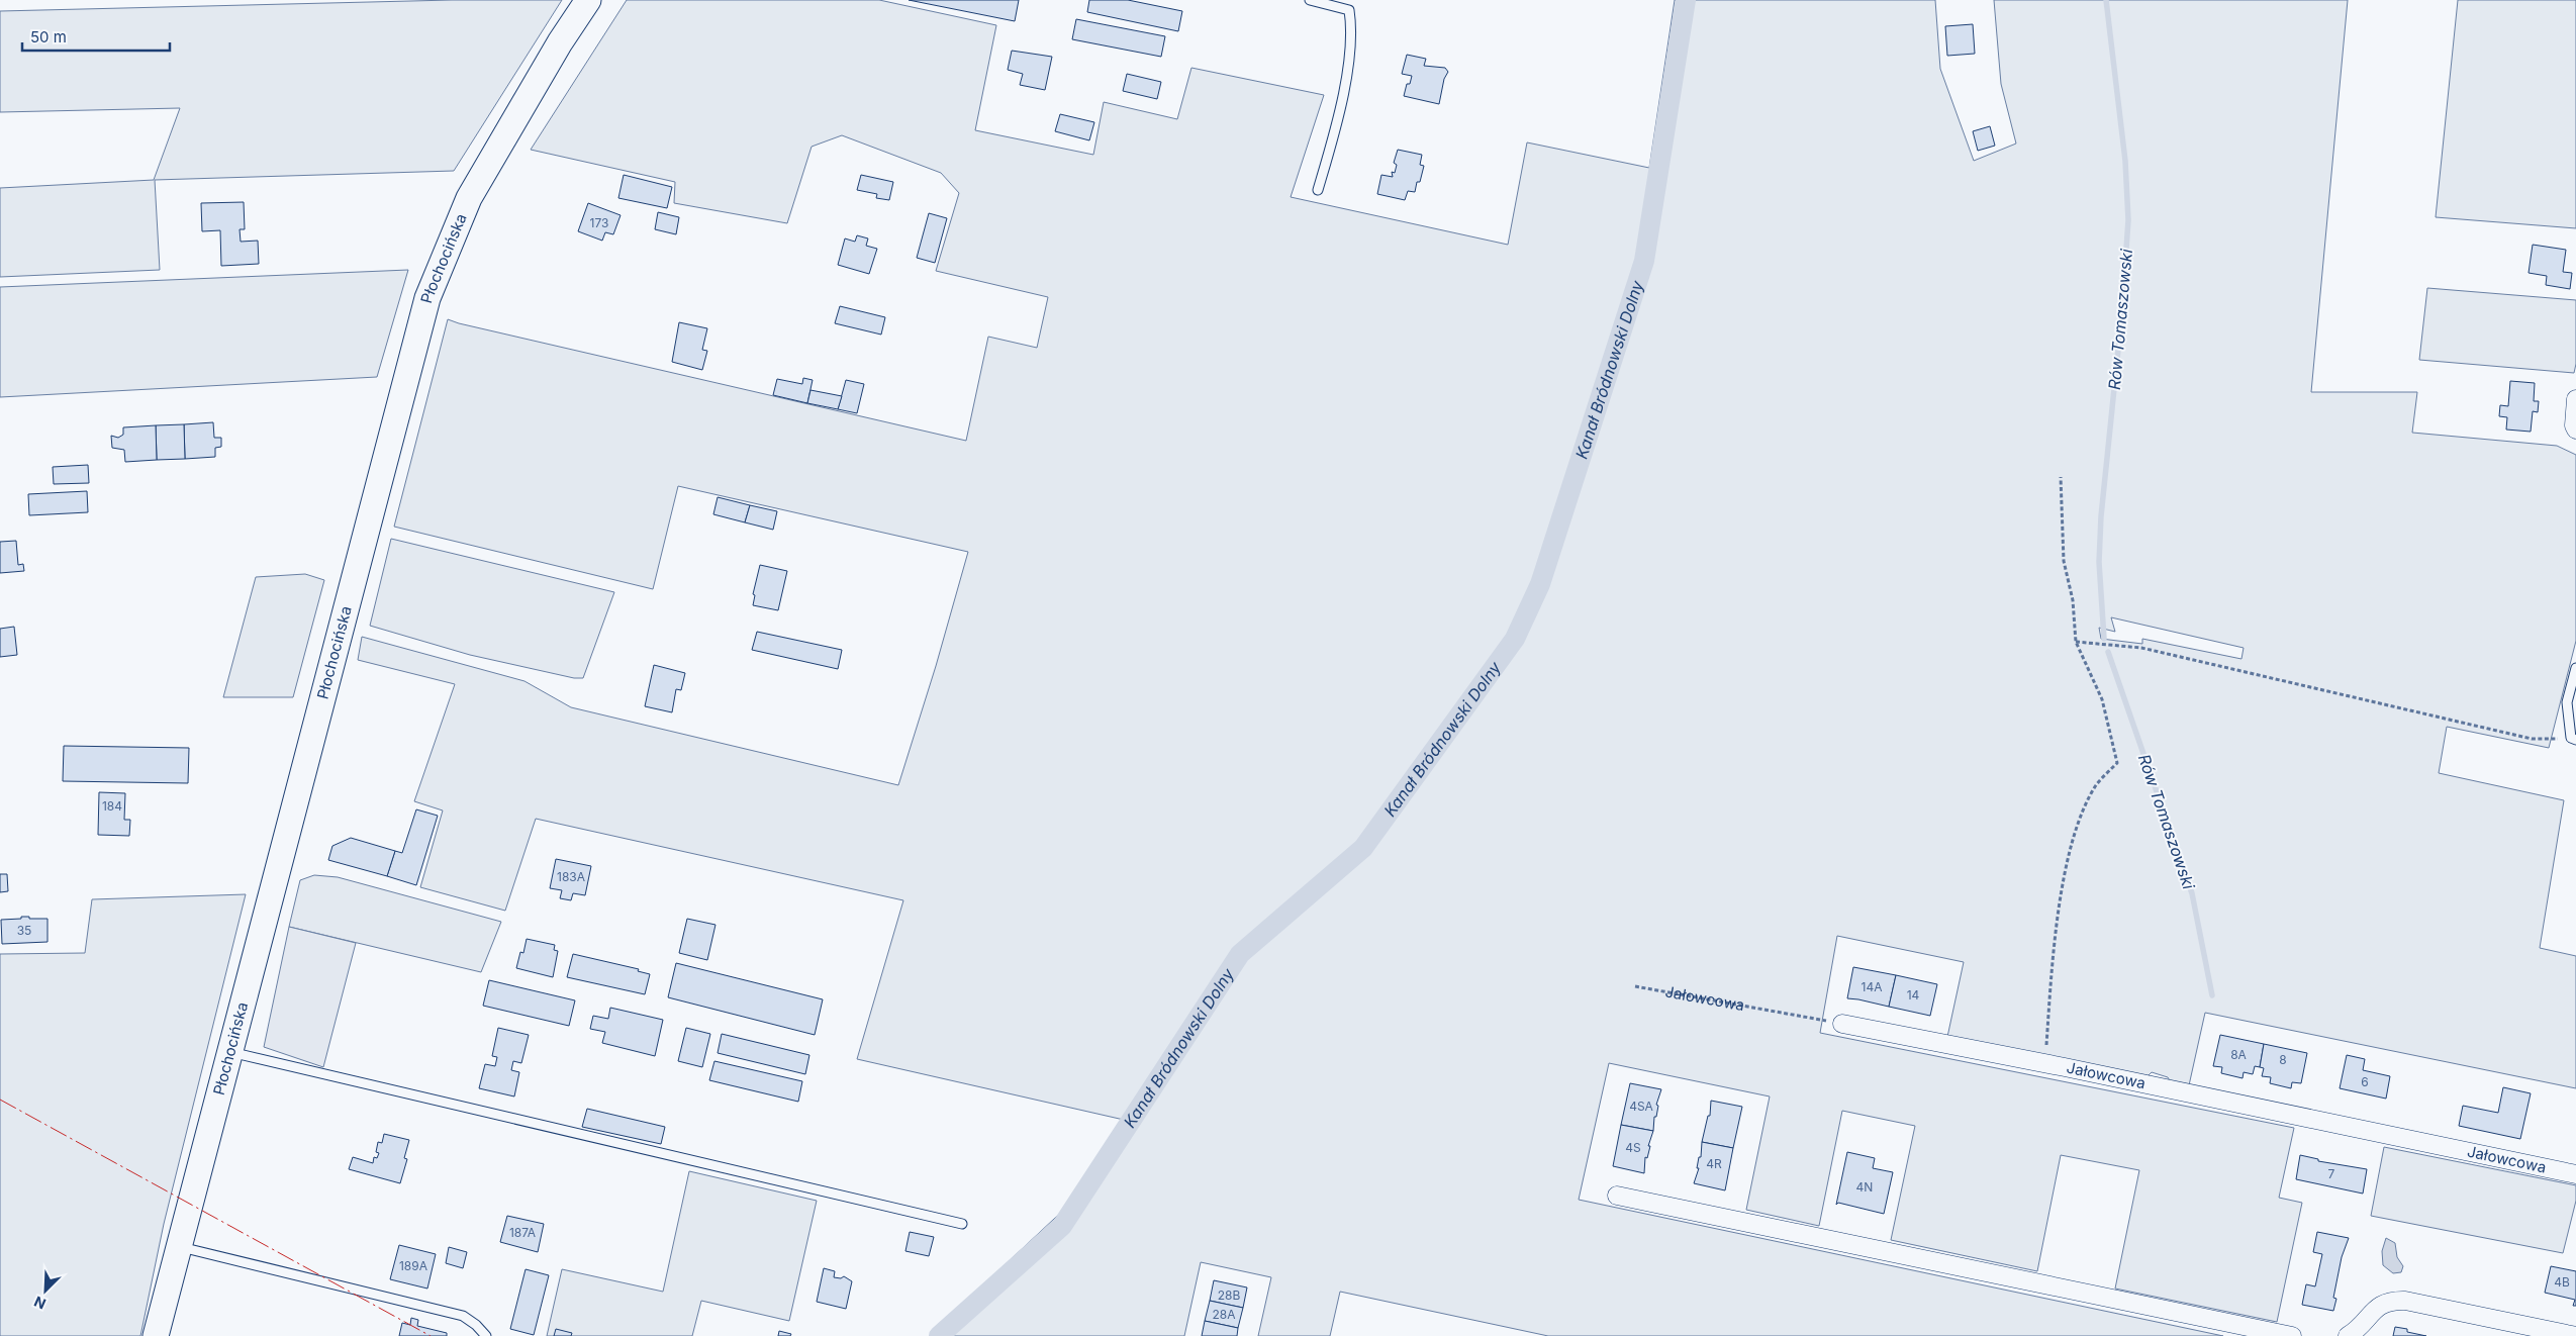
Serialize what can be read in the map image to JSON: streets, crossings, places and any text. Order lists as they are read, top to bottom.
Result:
{
  "streets": {
    "main road": ["Płochocińska"],
    "street": ["Jałowcowa"]
  },
  "water": ["Rów Tomaszowski", "Kanał Bródnowski Dolny"],
  "house_numbers": [
    "173",
    "184",
    "183A",
    "35",
    "14A",
    "14",
    "8A",
    "8",
    "6",
    "4SA",
    "4S",
    "4R",
    "7",
    "4N",
    "187A",
    "189A",
    "4B",
    "28B",
    "28A"
  ],
  "scale_bar": "50 m",
  "north": "bottom left"
}
